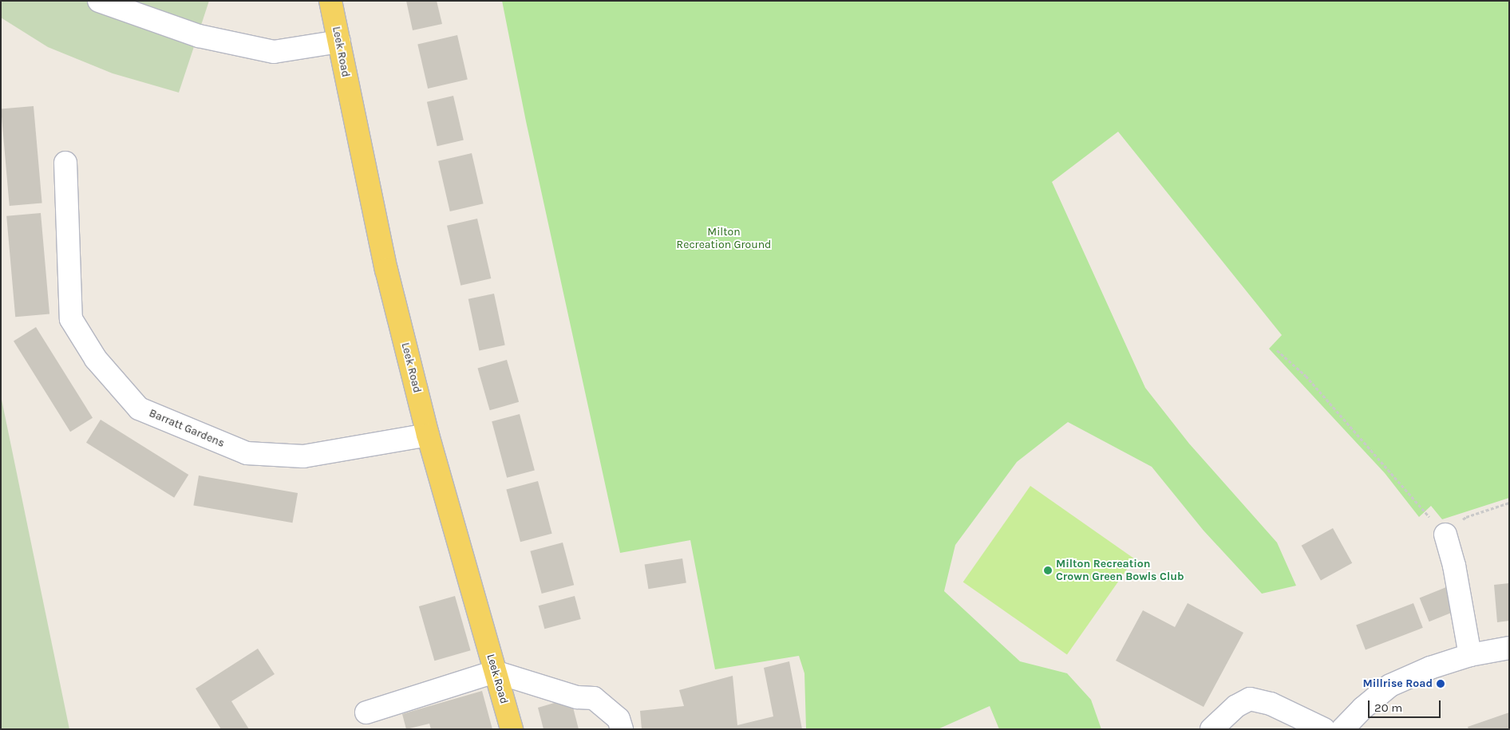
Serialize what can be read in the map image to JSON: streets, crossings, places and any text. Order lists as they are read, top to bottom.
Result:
{
  "streets": {
    "main road": ["Leek Road"],
    "street": ["Barratt Gardens"]
  },
  "crossings": [
    ["Leek Road", "Barratt Gardens"]
  ],
  "parks": ["Milton Recreation Ground"],
  "places": ["Milton Recreation Crown Green Bowls Club", "Millrise Road"],
  "scale_bar": "20 m"
}
